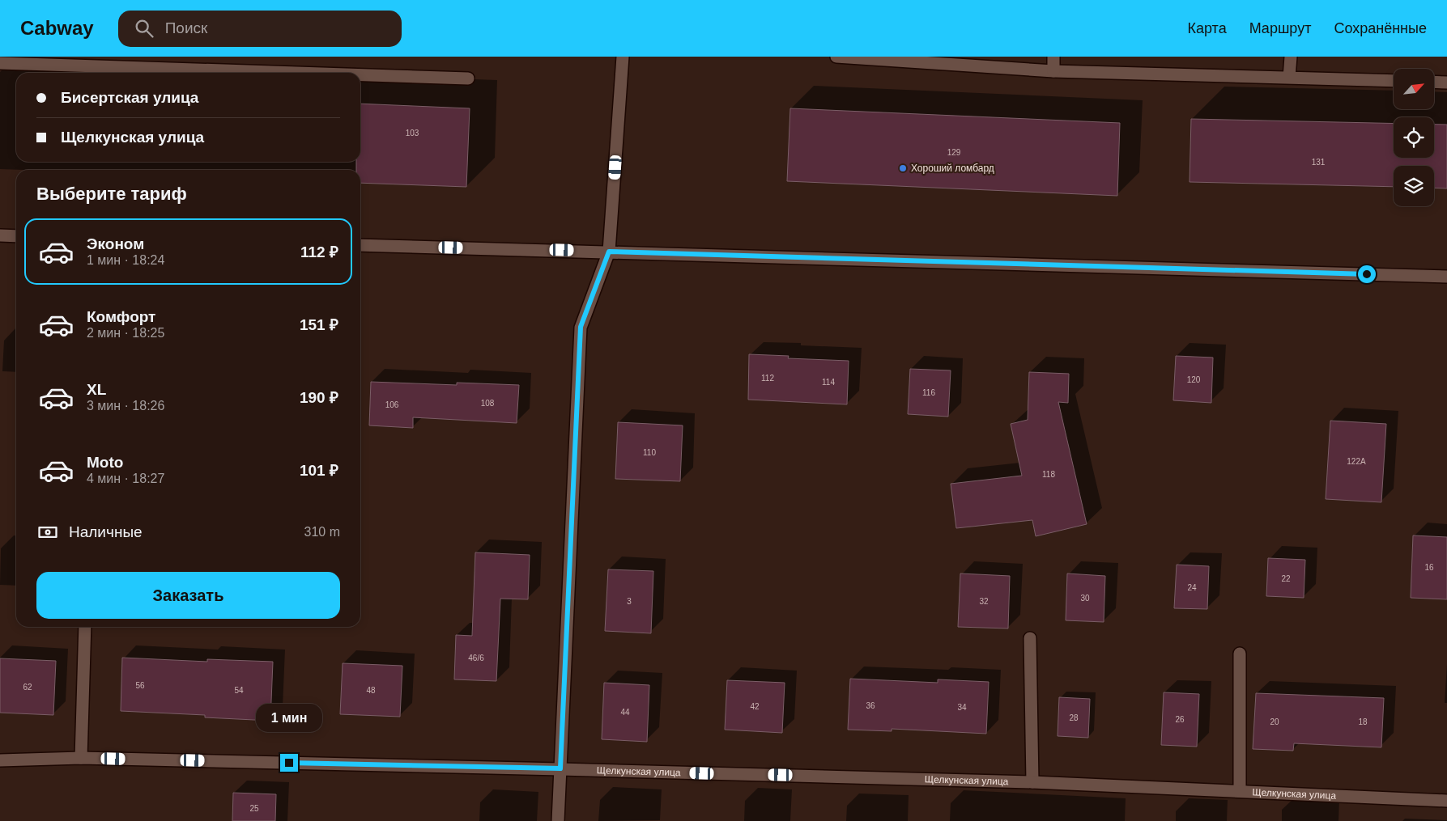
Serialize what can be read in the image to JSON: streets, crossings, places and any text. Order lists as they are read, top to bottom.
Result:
{
  "streets": {
    "street": ["Щелкунская улица"]
  },
  "places": ["Хороший ломбард"],
  "house_numbers": [
    "103",
    "129",
    "131",
    "112",
    "120",
    "114",
    "116",
    "108",
    "106",
    "110",
    "122А",
    "118",
    "16",
    "22",
    "24",
    "30",
    "3",
    "32",
    "46/6",
    "56",
    "62",
    "54",
    "48",
    "36",
    "42",
    "34",
    "44",
    "28",
    "26",
    "20",
    "18",
    "25"
  ],
  "north": "top right",
  "page": {
    "header": "Cabway",
    "search": "Поиск",
    "nav": ["Карта", "Маршрут", "Сохранённые"],
    "banner": ["Бисертская улица", "Щелкунская улица"],
    "heading": "Выберите тариф",
    "list": [
      {
        "name": "Эконом",
        "note": "1 мин · 18:24",
        "value": "112 ₽"
      },
      {
        "name": "Комфорт",
        "note": "2 мин · 18:25",
        "value": "151 ₽"
      },
      {
        "name": "XL",
        "note": "3 мин · 18:26",
        "value": "190 ₽"
      },
      {
        "name": "Moto",
        "note": "4 мин · 18:27",
        "value": "101 ₽"
      }
    ],
    "pay": ["Наличные", "310 m"],
    "buttons": "Заказать",
    "bubble": "1 мин"
  }
}
